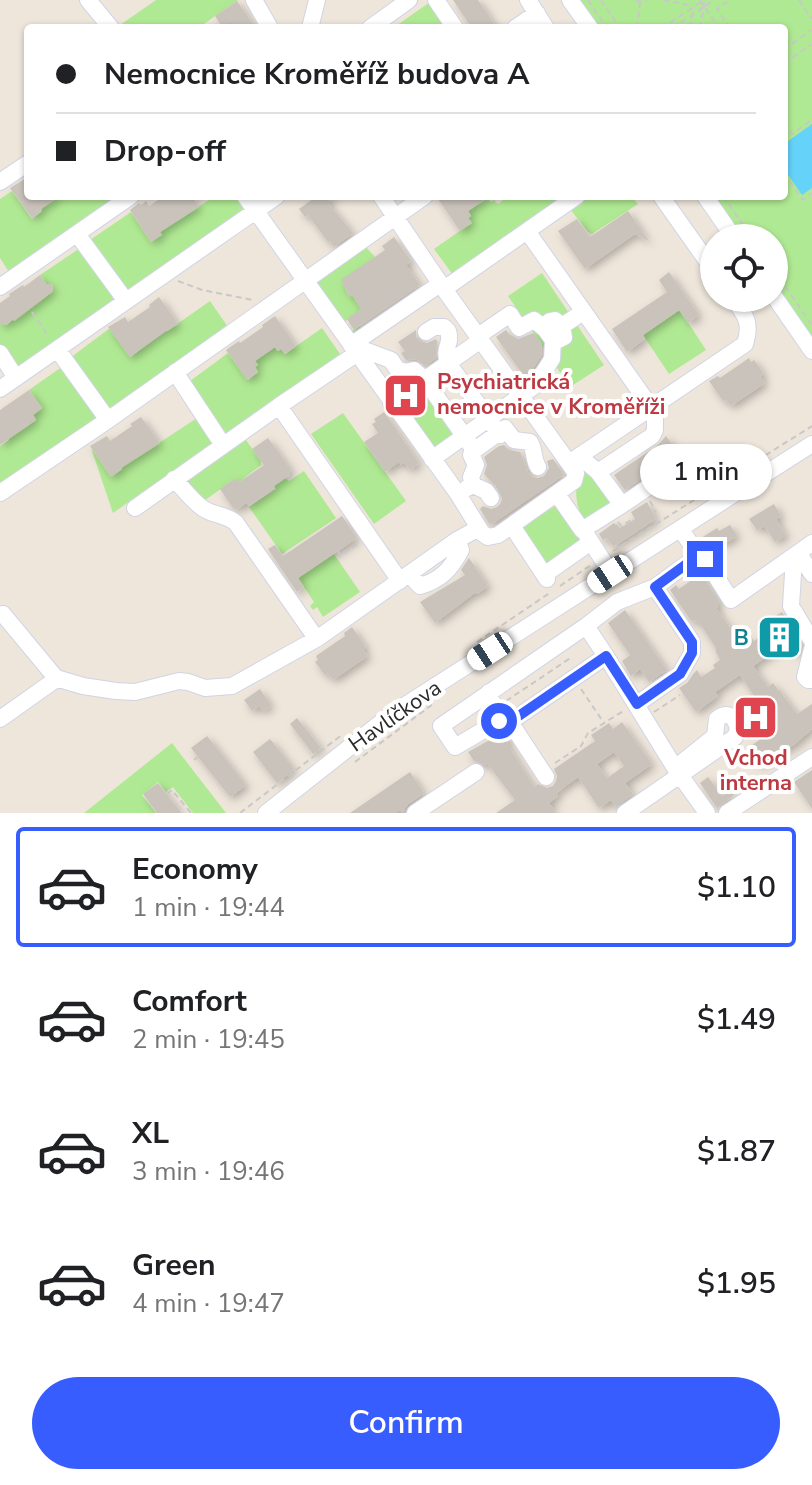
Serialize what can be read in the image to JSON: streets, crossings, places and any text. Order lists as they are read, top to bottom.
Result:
{
  "streets": {
    "street": ["Havlíčkova"]
  },
  "places": {
    "hospital": ["Psychiatrická nemocnice v Kroměříži", "Vchod interna"],
    "building": ["B"]
  },
  "page": {
    "banner": ["Nemocnice Kroměříž budova A", "Drop-off"],
    "bubble": "1 min",
    "list": [
      {
        "name": "Economy",
        "note": "1 min · 19:44",
        "value": "$1.10"
      },
      {
        "name": "Comfort",
        "note": "2 min · 19:45",
        "value": "$1.49"
      },
      {
        "name": "XL",
        "note": "3 min · 19:46",
        "value": "$1.87"
      },
      {
        "name": "Green",
        "note": "4 min · 19:47",
        "value": "$1.95"
      }
    ],
    "buttons": "Confirm"
  }
}
